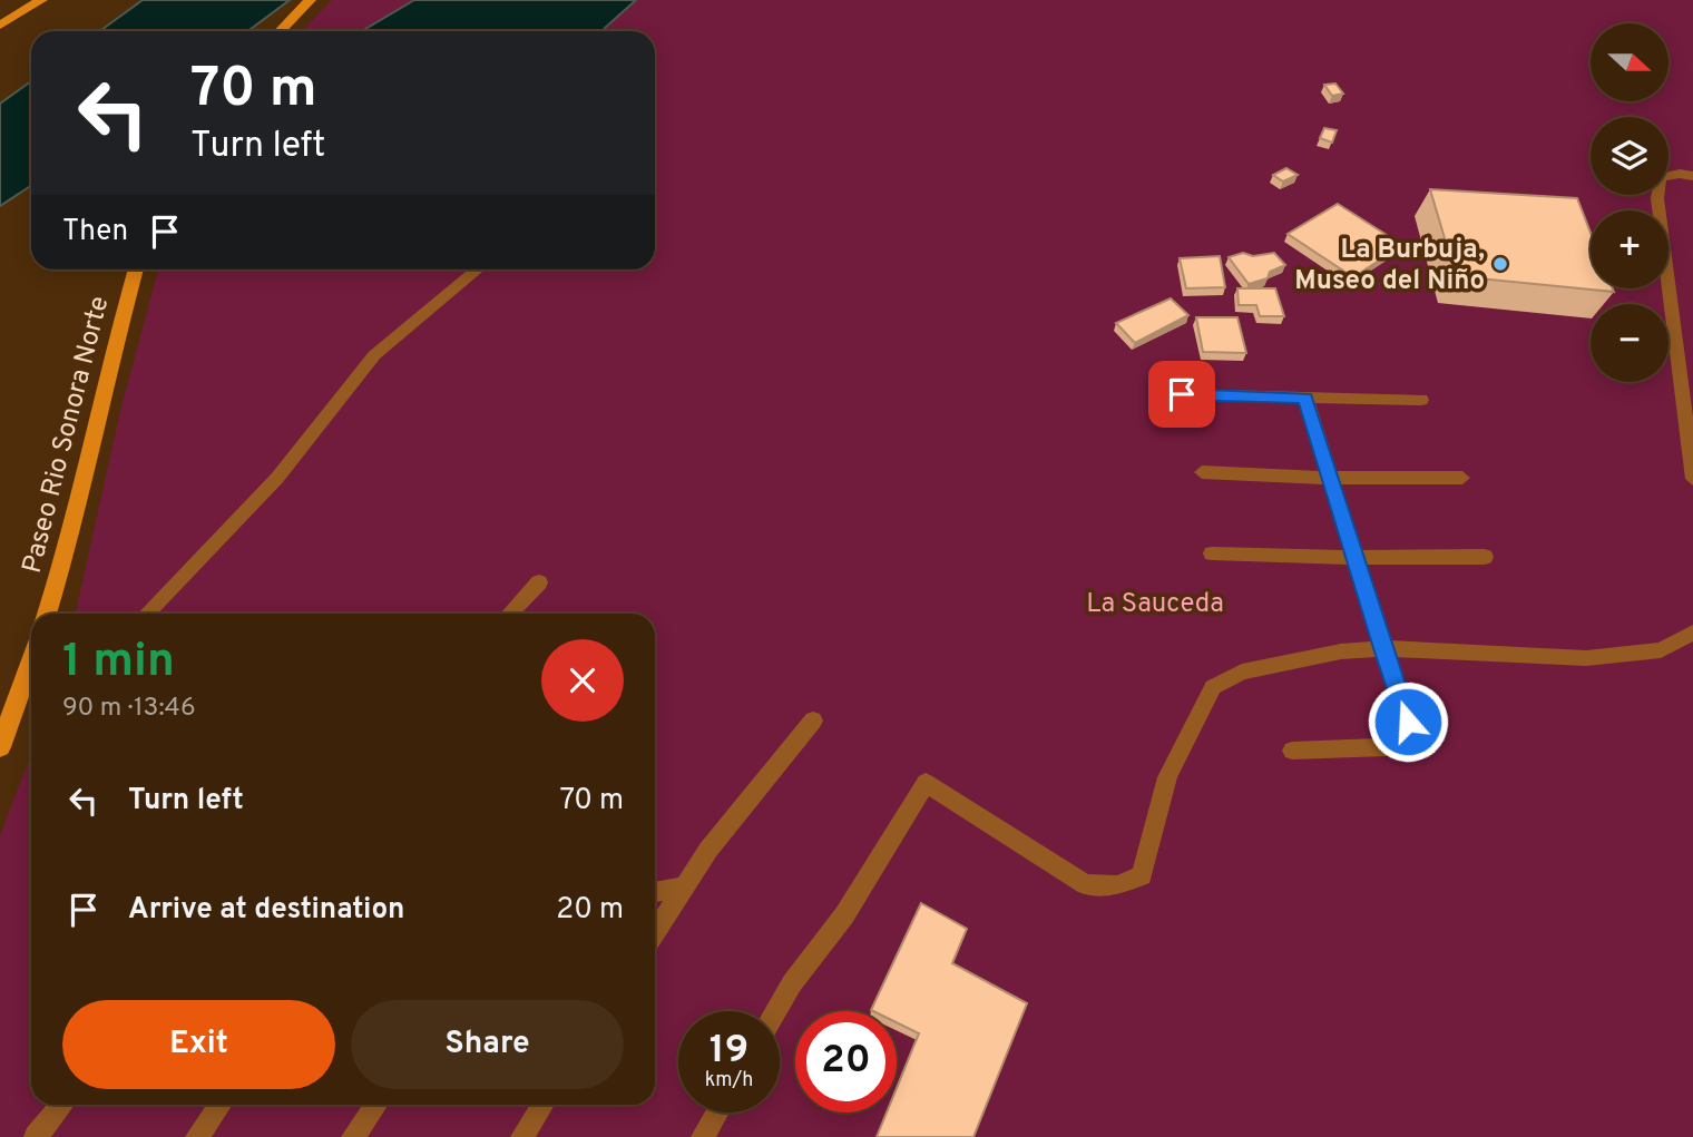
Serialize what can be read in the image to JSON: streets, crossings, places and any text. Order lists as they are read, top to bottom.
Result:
{
  "streets": {
    "main road": ["Paseo Rio Sonora Norte"]
  },
  "parks": ["La Sauceda"],
  "places": ["La Burbuja, Museo del Niño"],
  "north": "right",
  "page": {
    "map_buttons": ["+", "−"],
    "turn": ["70 m", "Turn left"],
    "then": "Then",
    "heading": ["1 min", "90 m · 13:46"],
    "list": [
      {
        "name": "Turn left",
        "value": "70 m"
      },
      {
        "name": "Arrive at destination",
        "value": "20 m"
      }
    ],
    "buttons": ["Exit", "Share"],
    "speed": "19 km/h",
    "limit": "20"
  }
}
